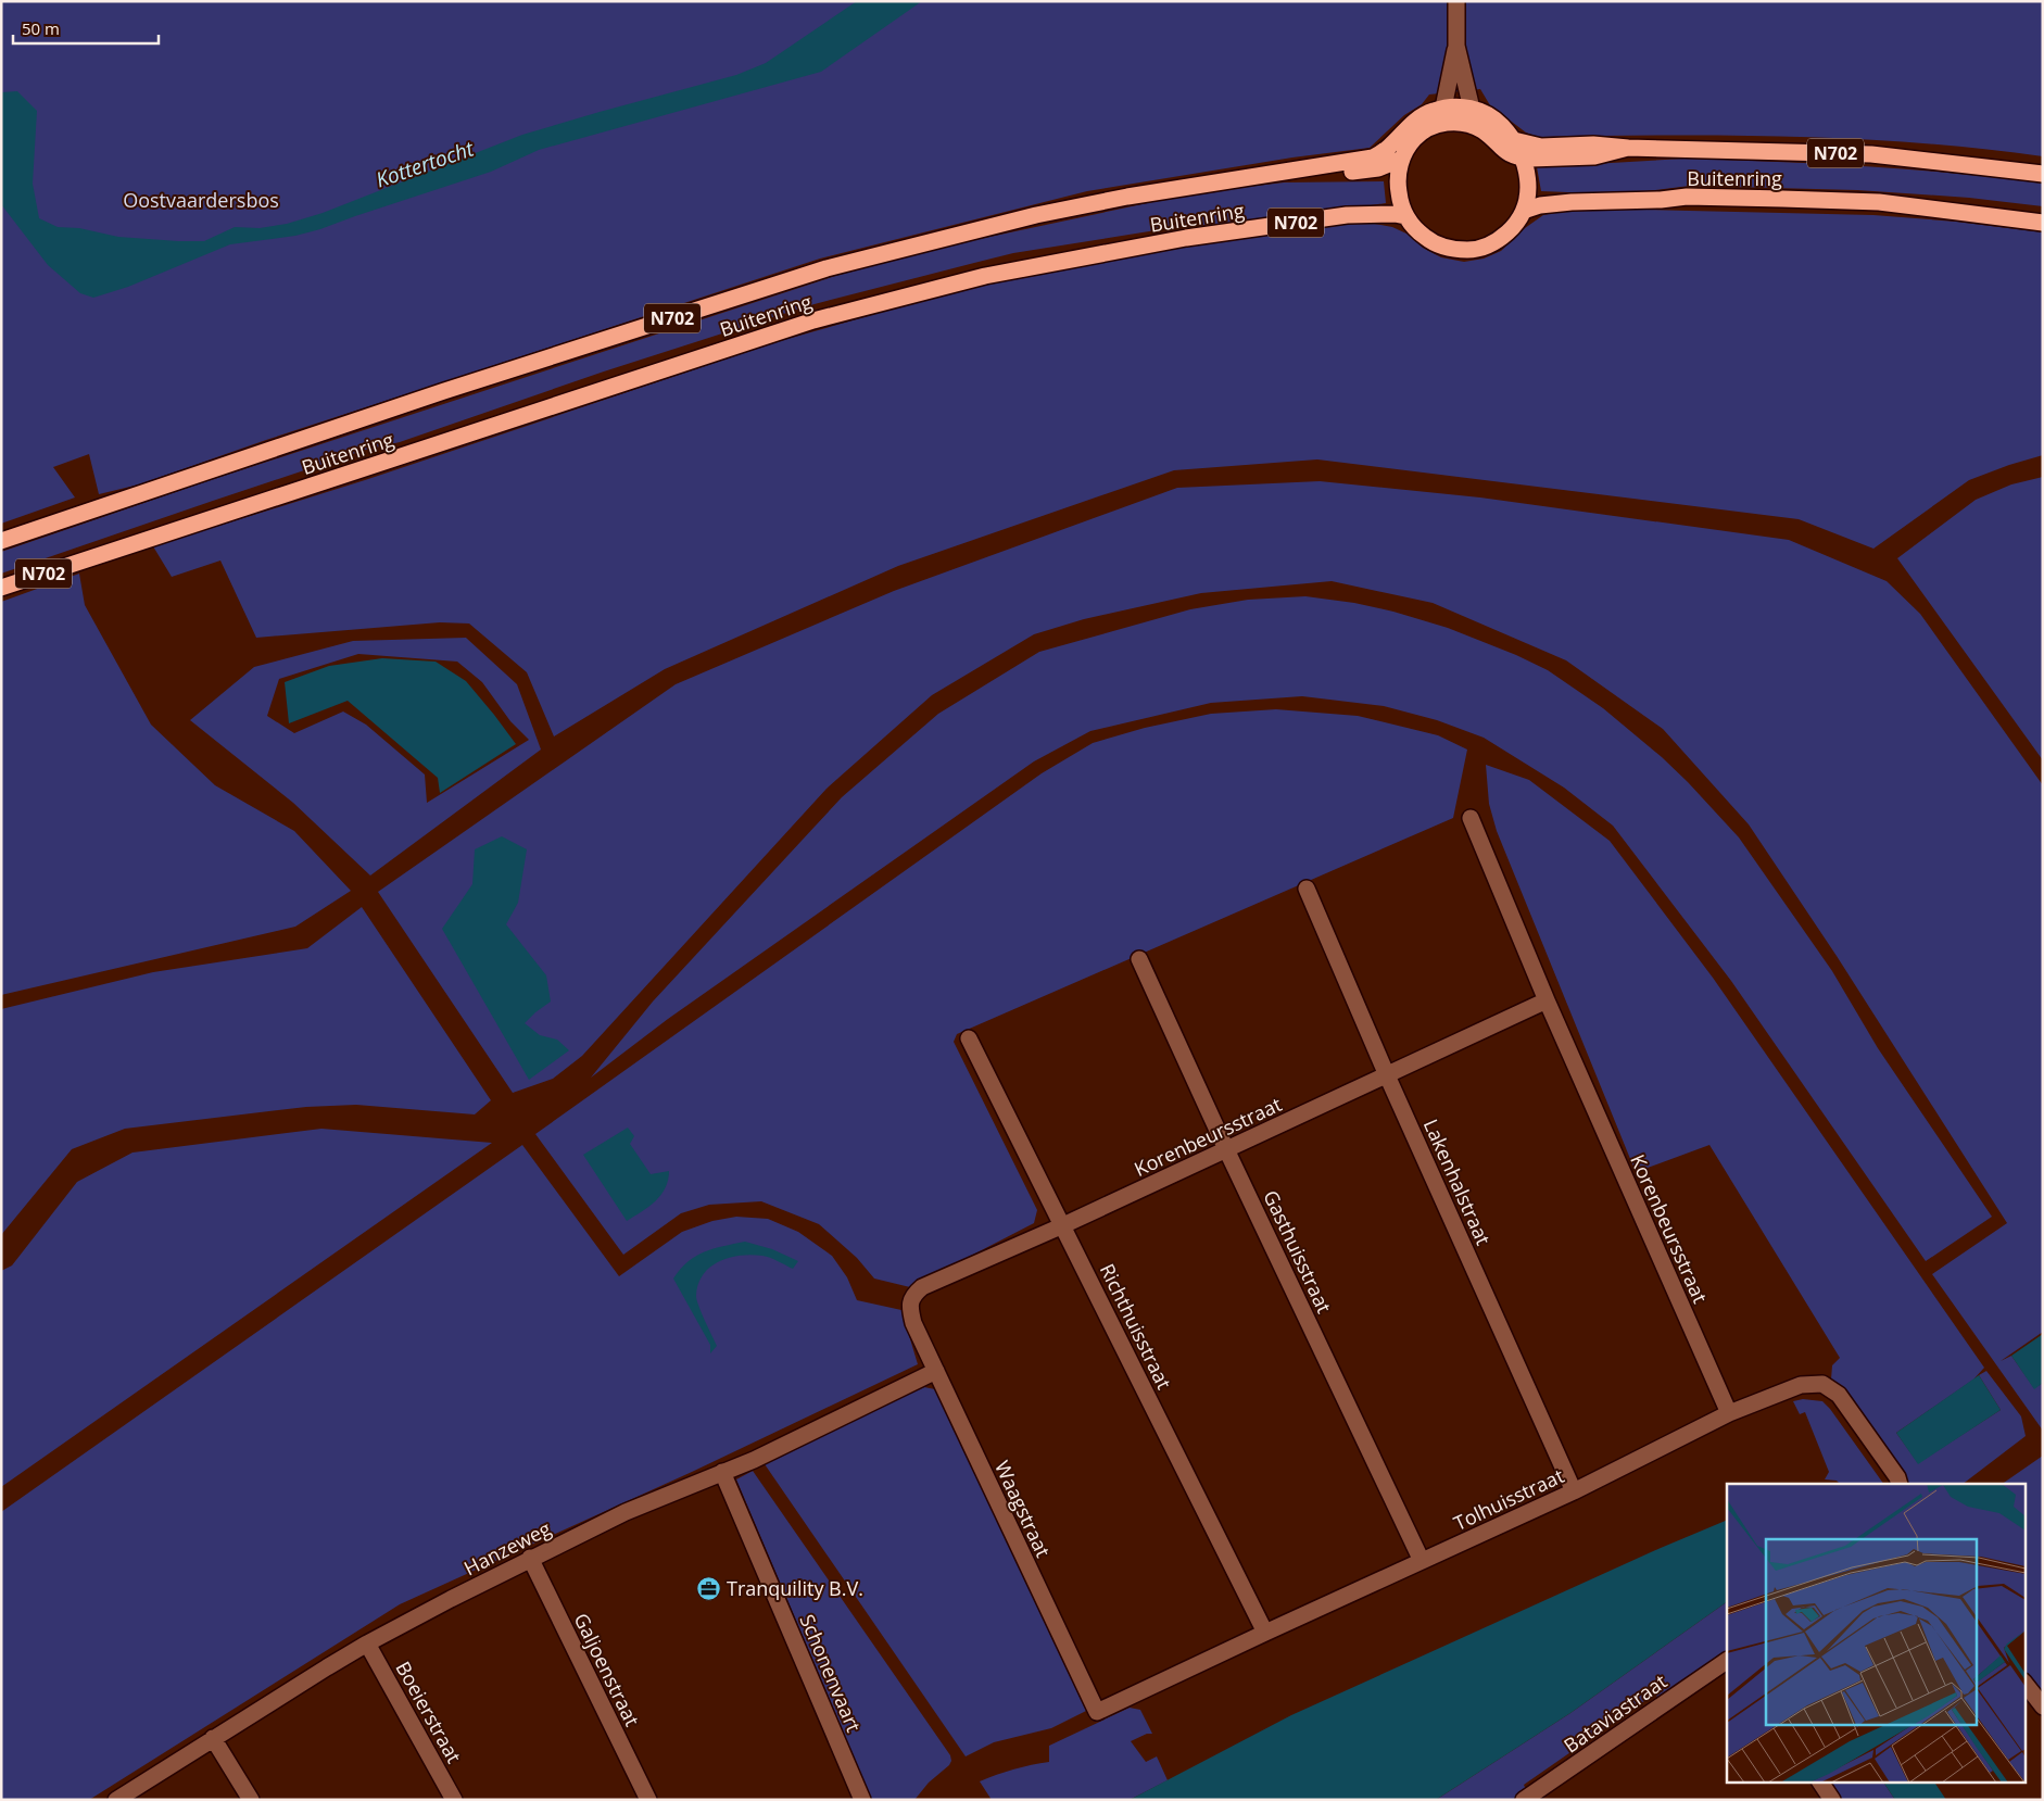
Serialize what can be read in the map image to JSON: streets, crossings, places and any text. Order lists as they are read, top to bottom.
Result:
{
  "streets": {
    "highway": ["N702", "Buitenring"],
    "street": [
      "Korenbeursstraat",
      "Lakenhalstraat",
      "Gasthuisstraat",
      "Richthuisstraat",
      "Tolhuisstraat",
      "Waagstraat",
      "Hanzeweg",
      "Galjoenstraat",
      "Schonenvaart",
      "Boeierstraat",
      "Bataviastraat"
    ]
  },
  "crossings": [
    ["N702", "Buitenring"],
    ["Korenbeursstraat", "Lakenhalstraat"],
    ["Korenbeursstraat", "Gasthuisstraat"],
    ["Korenbeursstraat", "Richthuisstraat"],
    ["Korenbeursstraat", "Tolhuisstraat"],
    ["Korenbeursstraat", "Waagstraat"],
    ["Lakenhalstraat", "Tolhuisstraat"],
    ["Gasthuisstraat", "Tolhuisstraat"],
    ["Richthuisstraat", "Tolhuisstraat"],
    ["Tolhuisstraat", "Waagstraat"],
    ["Waagstraat", "Hanzeweg"],
    ["Hanzeweg", "Galjoenstraat"],
    ["Hanzeweg", "Schonenvaart"],
    ["Hanzeweg", "Boeierstraat"]
  ],
  "water": ["Kottertocht"],
  "parks": ["Oostvaardersbos"],
  "places": {
    "office": ["Tranquility B.V."]
  },
  "scale_bar": "50 m"
}
